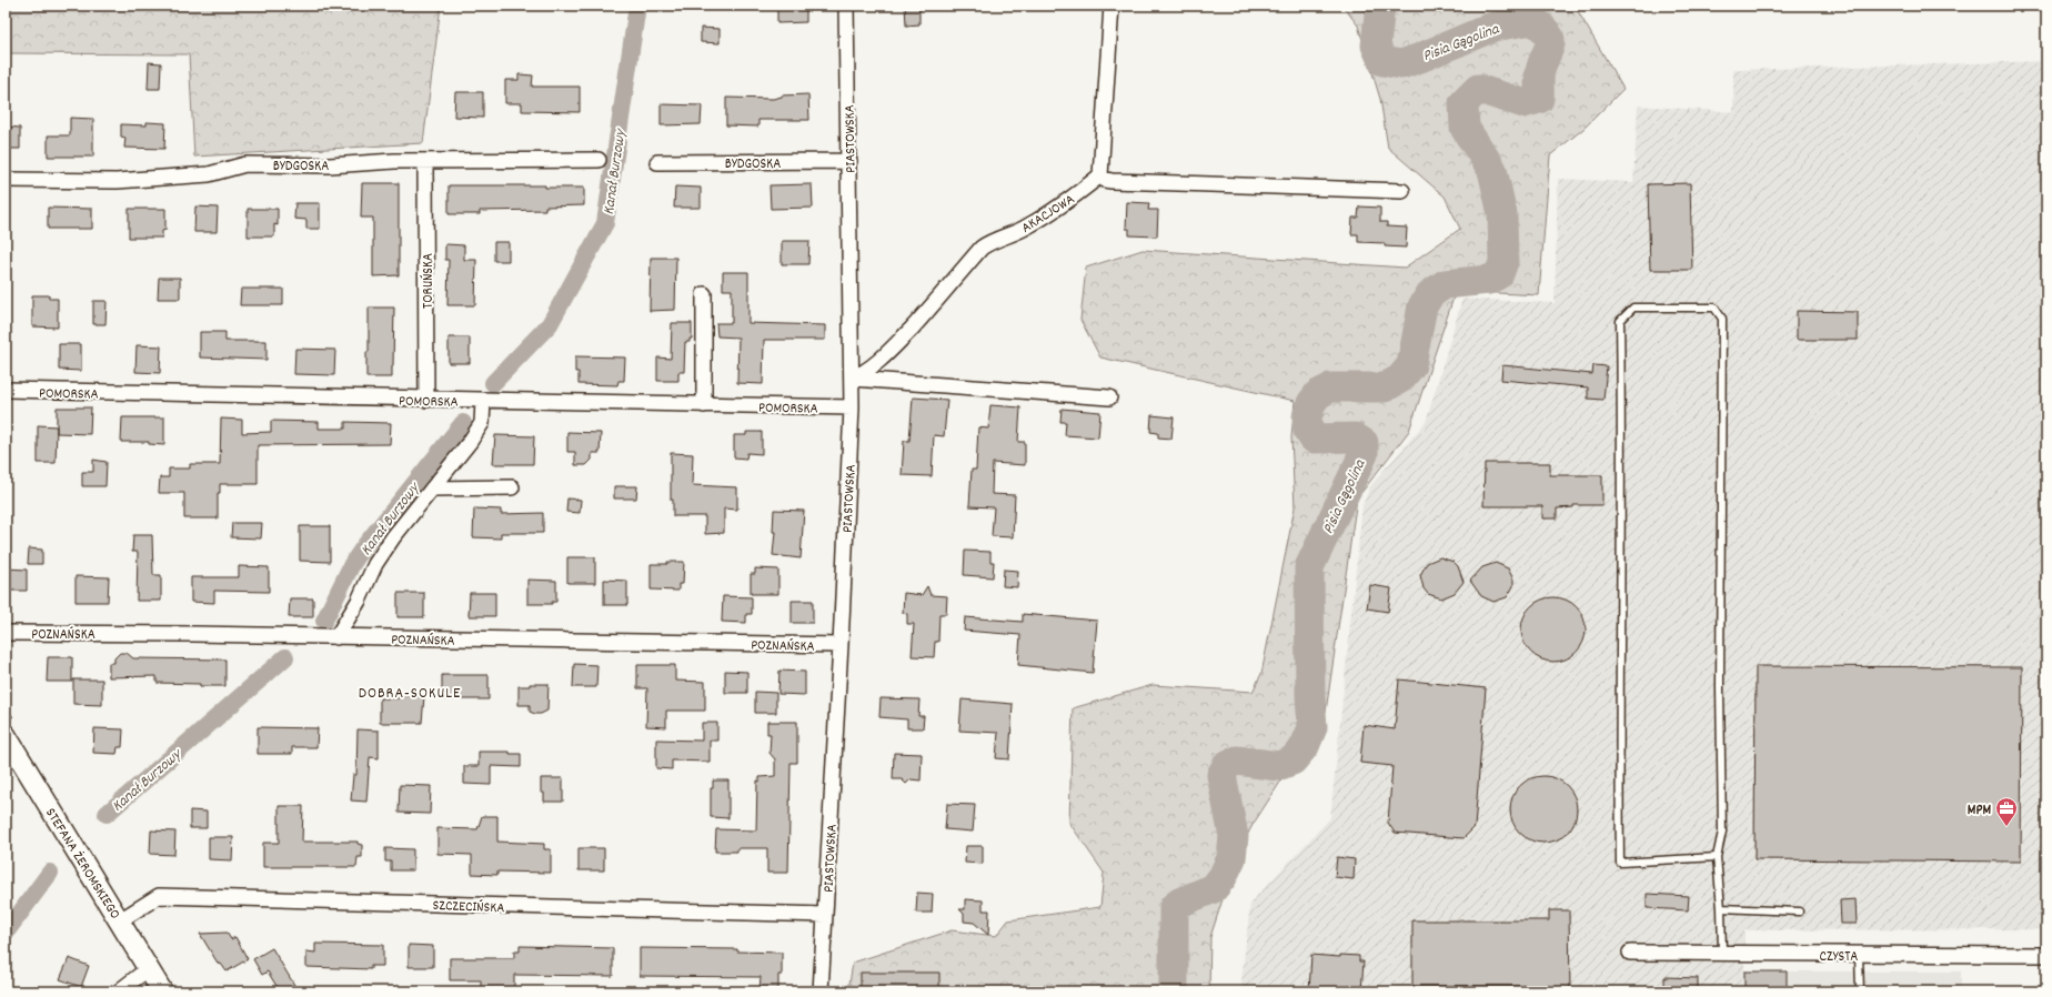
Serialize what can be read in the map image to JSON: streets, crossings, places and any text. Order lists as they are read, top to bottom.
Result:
{
  "streets": {
    "street": [
      "PIASTOWSKA",
      "BYDGOSKA",
      "AKACJOWA",
      "TORUŃSKA",
      "POMORSKA",
      "POZNAŃSKA",
      "STEFANA ŻEROMSKIEGO",
      "SZCZECIŃSKA",
      "CZYSTA"
    ]
  },
  "crossings": [
    ["PIASTOWSKA", "BYDGOSKA"],
    ["PIASTOWSKA", "AKACJOWA"],
    ["PIASTOWSKA", "POMORSKA"],
    ["PIASTOWSKA", "POZNAŃSKA"],
    ["PIASTOWSKA", "SZCZECIŃSKA"],
    ["BYDGOSKA", "TORUŃSKA"],
    ["TORUŃSKA", "POMORSKA"],
    ["STEFANA ŻEROMSKIEGO", "SZCZECIŃSKA"]
  ],
  "districts": ["DOBRA-SOKULE"],
  "water": ["Pisia Gągolina", "Kanał Burzowy"],
  "places": {
    "office": ["MPM"]
  }
}
